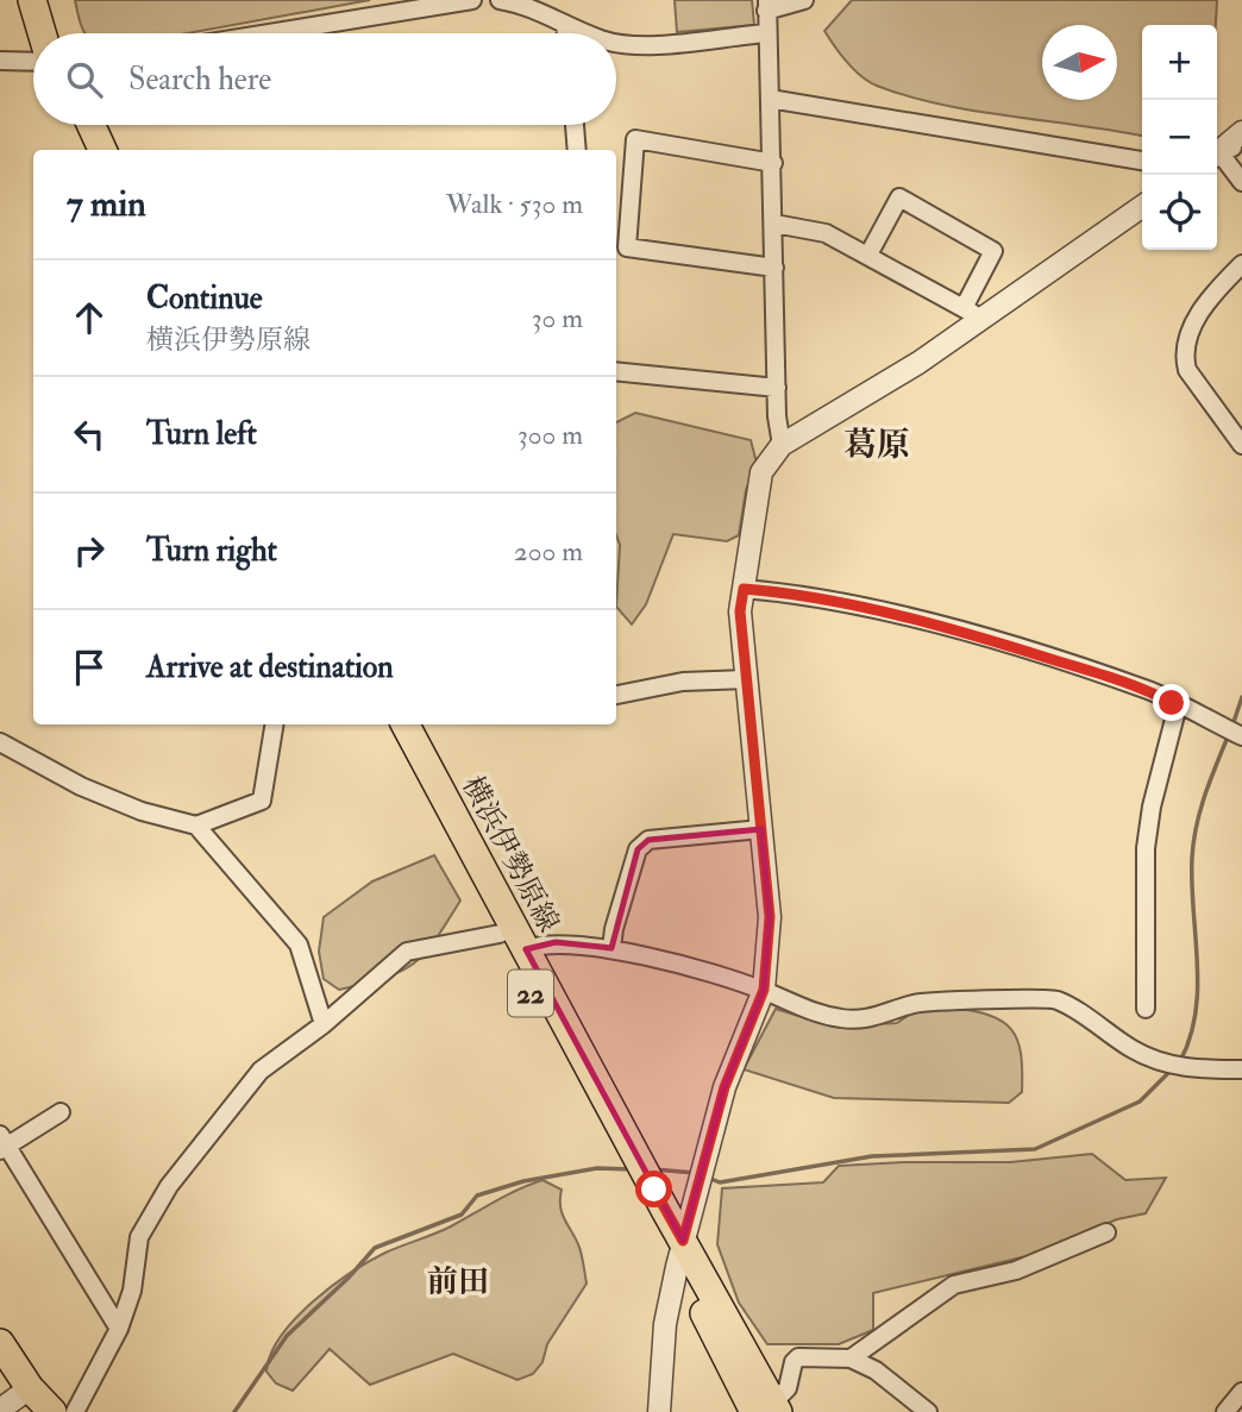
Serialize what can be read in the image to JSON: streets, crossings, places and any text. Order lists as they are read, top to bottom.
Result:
{
  "streets": {
    "main road": ["横浜伊勢原線", "22"]
  },
  "districts": ["葛原", "前田"],
  "north": "right",
  "page": {
    "map_buttons": ["+", "−"],
    "search": "Search here",
    "heading": ["7 min", "Walk · 530 m"],
    "list": [
      ["Continue", "横浜伊勢原線", "30 m"],
      ["Turn left", "300 m"],
      ["Turn right", "200 m"],
      "Arrive at destination"
    ]
  }
}
